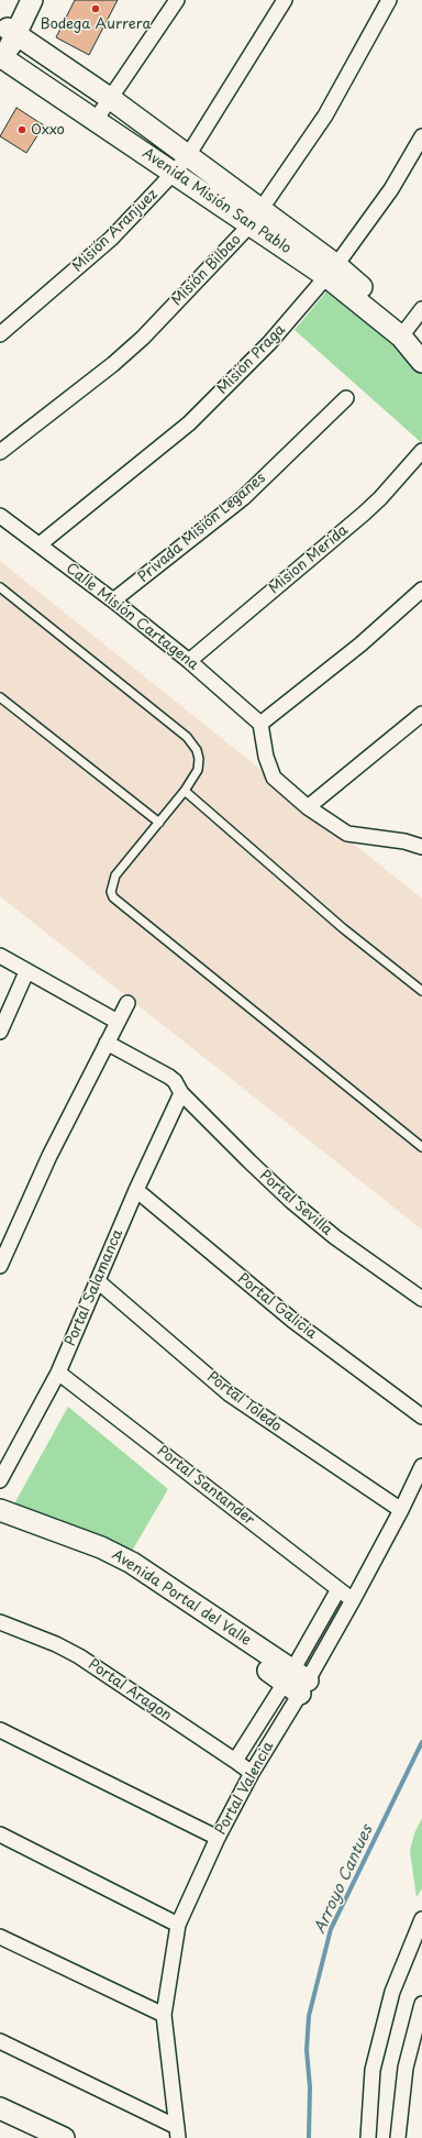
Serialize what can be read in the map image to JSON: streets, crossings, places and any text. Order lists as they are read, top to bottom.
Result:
{
  "streets": {
    "street": [
      "Avenida Misión San Pablo",
      "Misión Aranjuez",
      "Misión Bilbao",
      "Misión Praga",
      "Privada Misión Leganes",
      "Mision Merida",
      "Calle Misión Cartagena",
      "Portal Sevilla",
      "Portal Salamanca",
      "Portal Galicia",
      "Portal Toledo",
      "Portal Santander",
      "Avenida Portal del Valle",
      "Portal Aragon",
      "Portal Valencia"
    ]
  },
  "crossings": [
    ["Avenida Misión San Pablo", "Misión Aranjuez"],
    ["Avenida Misión San Pablo", "Misión Bilbao"],
    ["Avenida Misión San Pablo", "Misión Praga"],
    ["Misión Praga", "Calle Misión Cartagena"],
    ["Privada Misión Leganes", "Calle Misión Cartagena"],
    ["Mision Merida", "Calle Misión Cartagena"],
    ["Portal Sevilla", "Portal Salamanca"],
    ["Portal Salamanca", "Portal Galicia"],
    ["Portal Salamanca", "Portal Toledo"],
    ["Portal Salamanca", "Portal Santander"],
    ["Portal Toledo", "Portal Valencia"],
    ["Portal Santander", "Portal Valencia"],
    ["Avenida Portal del Valle", "Portal Valencia"],
    ["Portal Aragon", "Portal Valencia"]
  ],
  "water": ["Arroyo Cantues"],
  "places": ["Bodega Aurrera", "Oxxo"]
}
